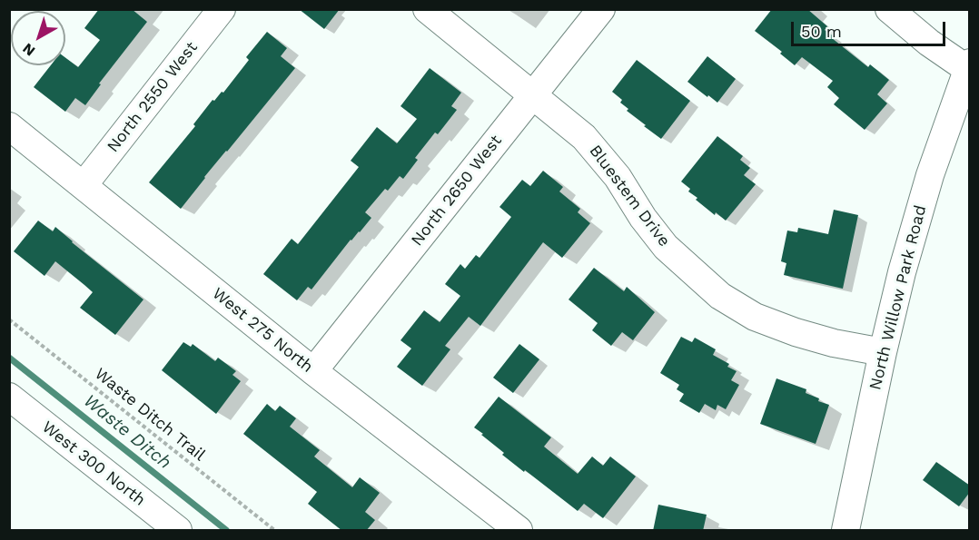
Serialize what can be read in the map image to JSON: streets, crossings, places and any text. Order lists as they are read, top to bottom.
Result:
{
  "streets": {
    "street": [
      "North 2550 West",
      "North 2650 West",
      "Bluestem Drive",
      "North Willow Park Road",
      "West 275 North",
      "West 300 North"
    ],
    "path": ["Waste Ditch Trail"]
  },
  "crossings": [
    ["North 2550 West", "West 275 North"],
    ["North 2650 West", "Bluestem Drive"],
    ["North 2650 West", "West 275 North"],
    ["Bluestem Drive", "North Willow Park Road"]
  ],
  "water": ["Waste Ditch"],
  "scale_bar": "50 m",
  "north": "bottom left"
}
